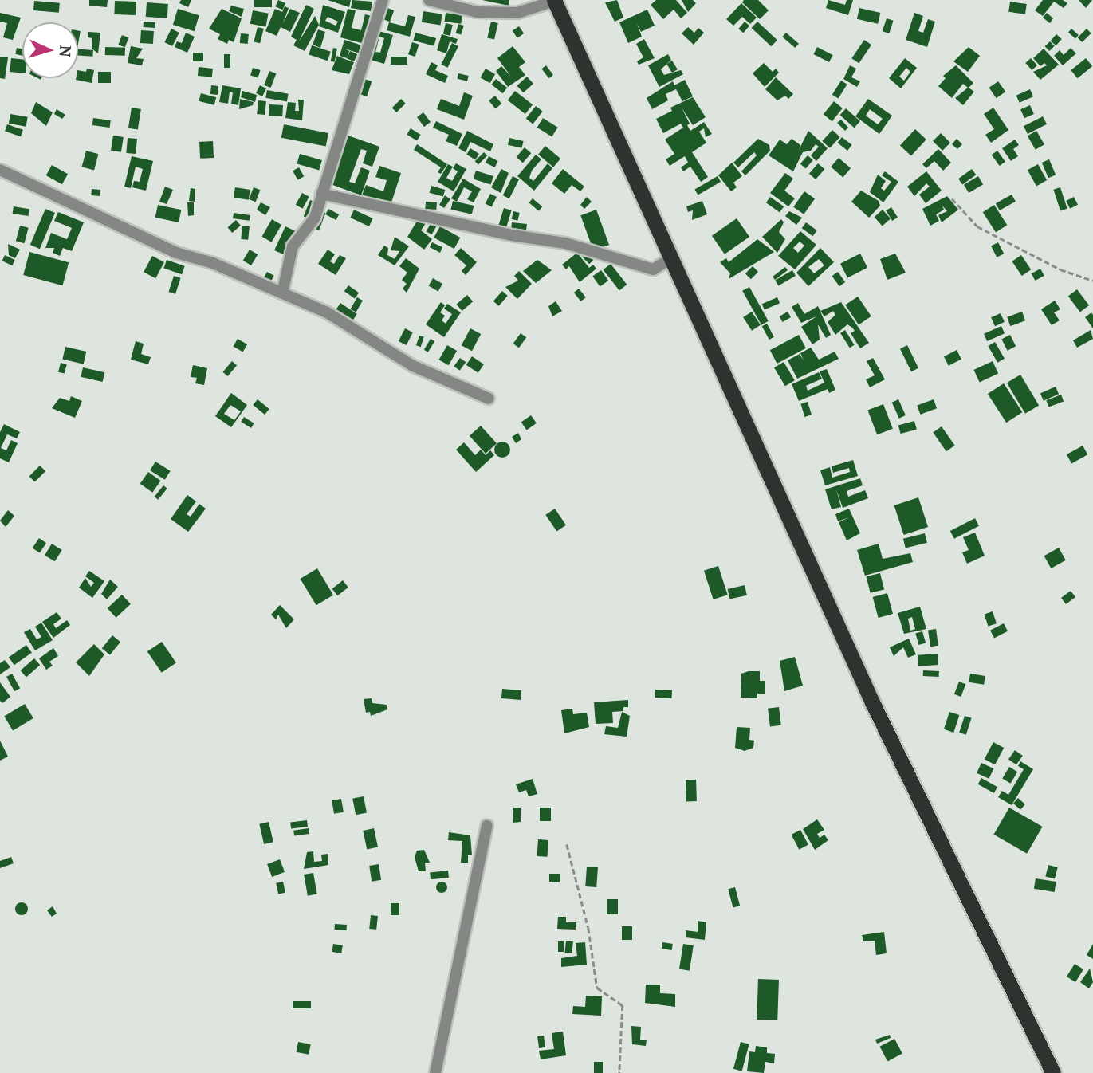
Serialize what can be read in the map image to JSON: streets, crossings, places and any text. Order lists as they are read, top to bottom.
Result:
{
  "north": "right"
}
